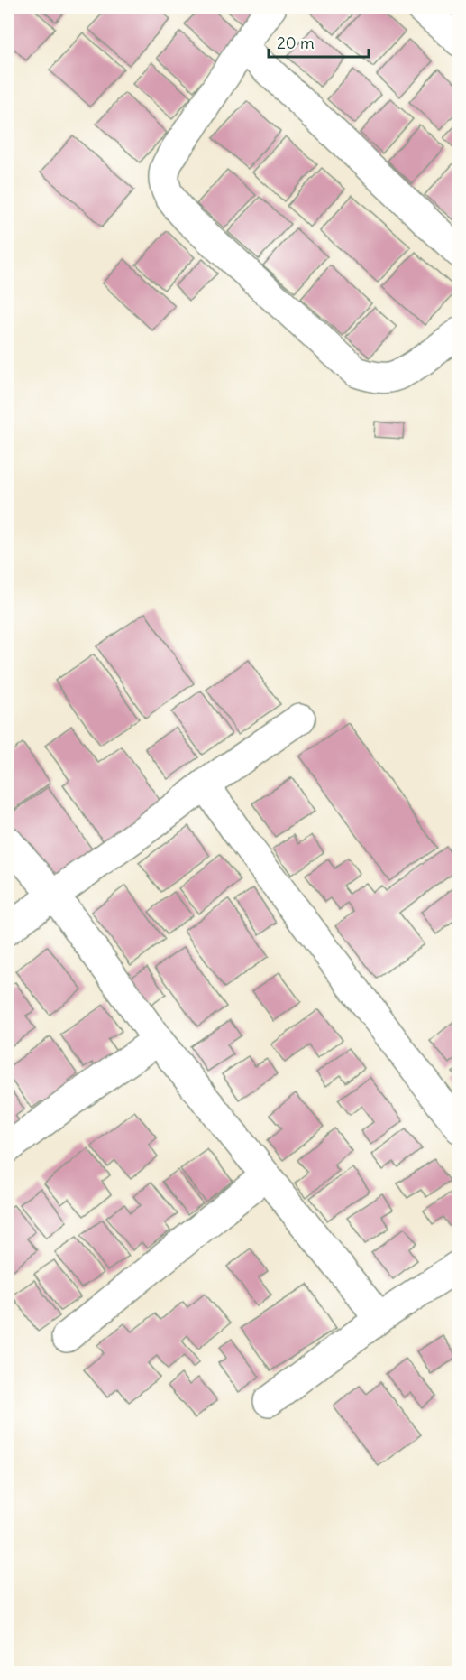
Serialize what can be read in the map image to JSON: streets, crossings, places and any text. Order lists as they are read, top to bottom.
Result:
{
  "scale_bar": "20 m"
}
